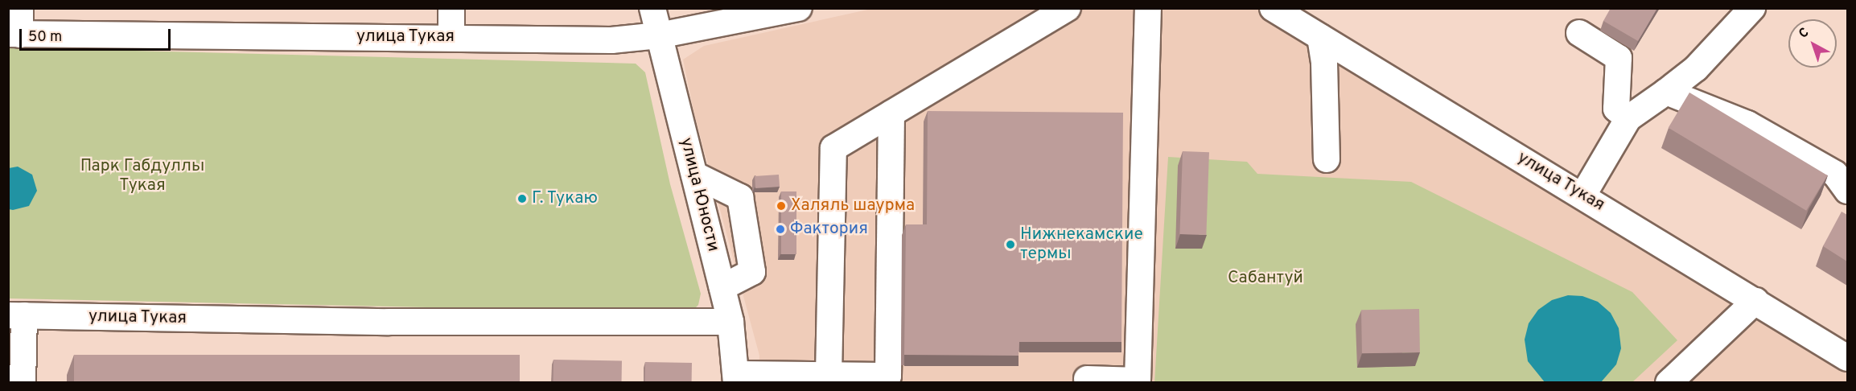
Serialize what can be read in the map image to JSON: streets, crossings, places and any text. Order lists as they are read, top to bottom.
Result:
{
  "streets": {
    "street": ["улица Тукая", "улица Юности"]
  },
  "crossings": [
    ["улица Тукая", "улица Юности"]
  ],
  "parks": ["Парк Габдуллы Тукая", "Сабантуй"],
  "places": [
    "Г. Тукаю",
    "Халяль шаурма",
    "Фактория",
    "Нижнекамские термы"
  ],
  "scale_bar": "50 m",
  "north": "top left"
}
